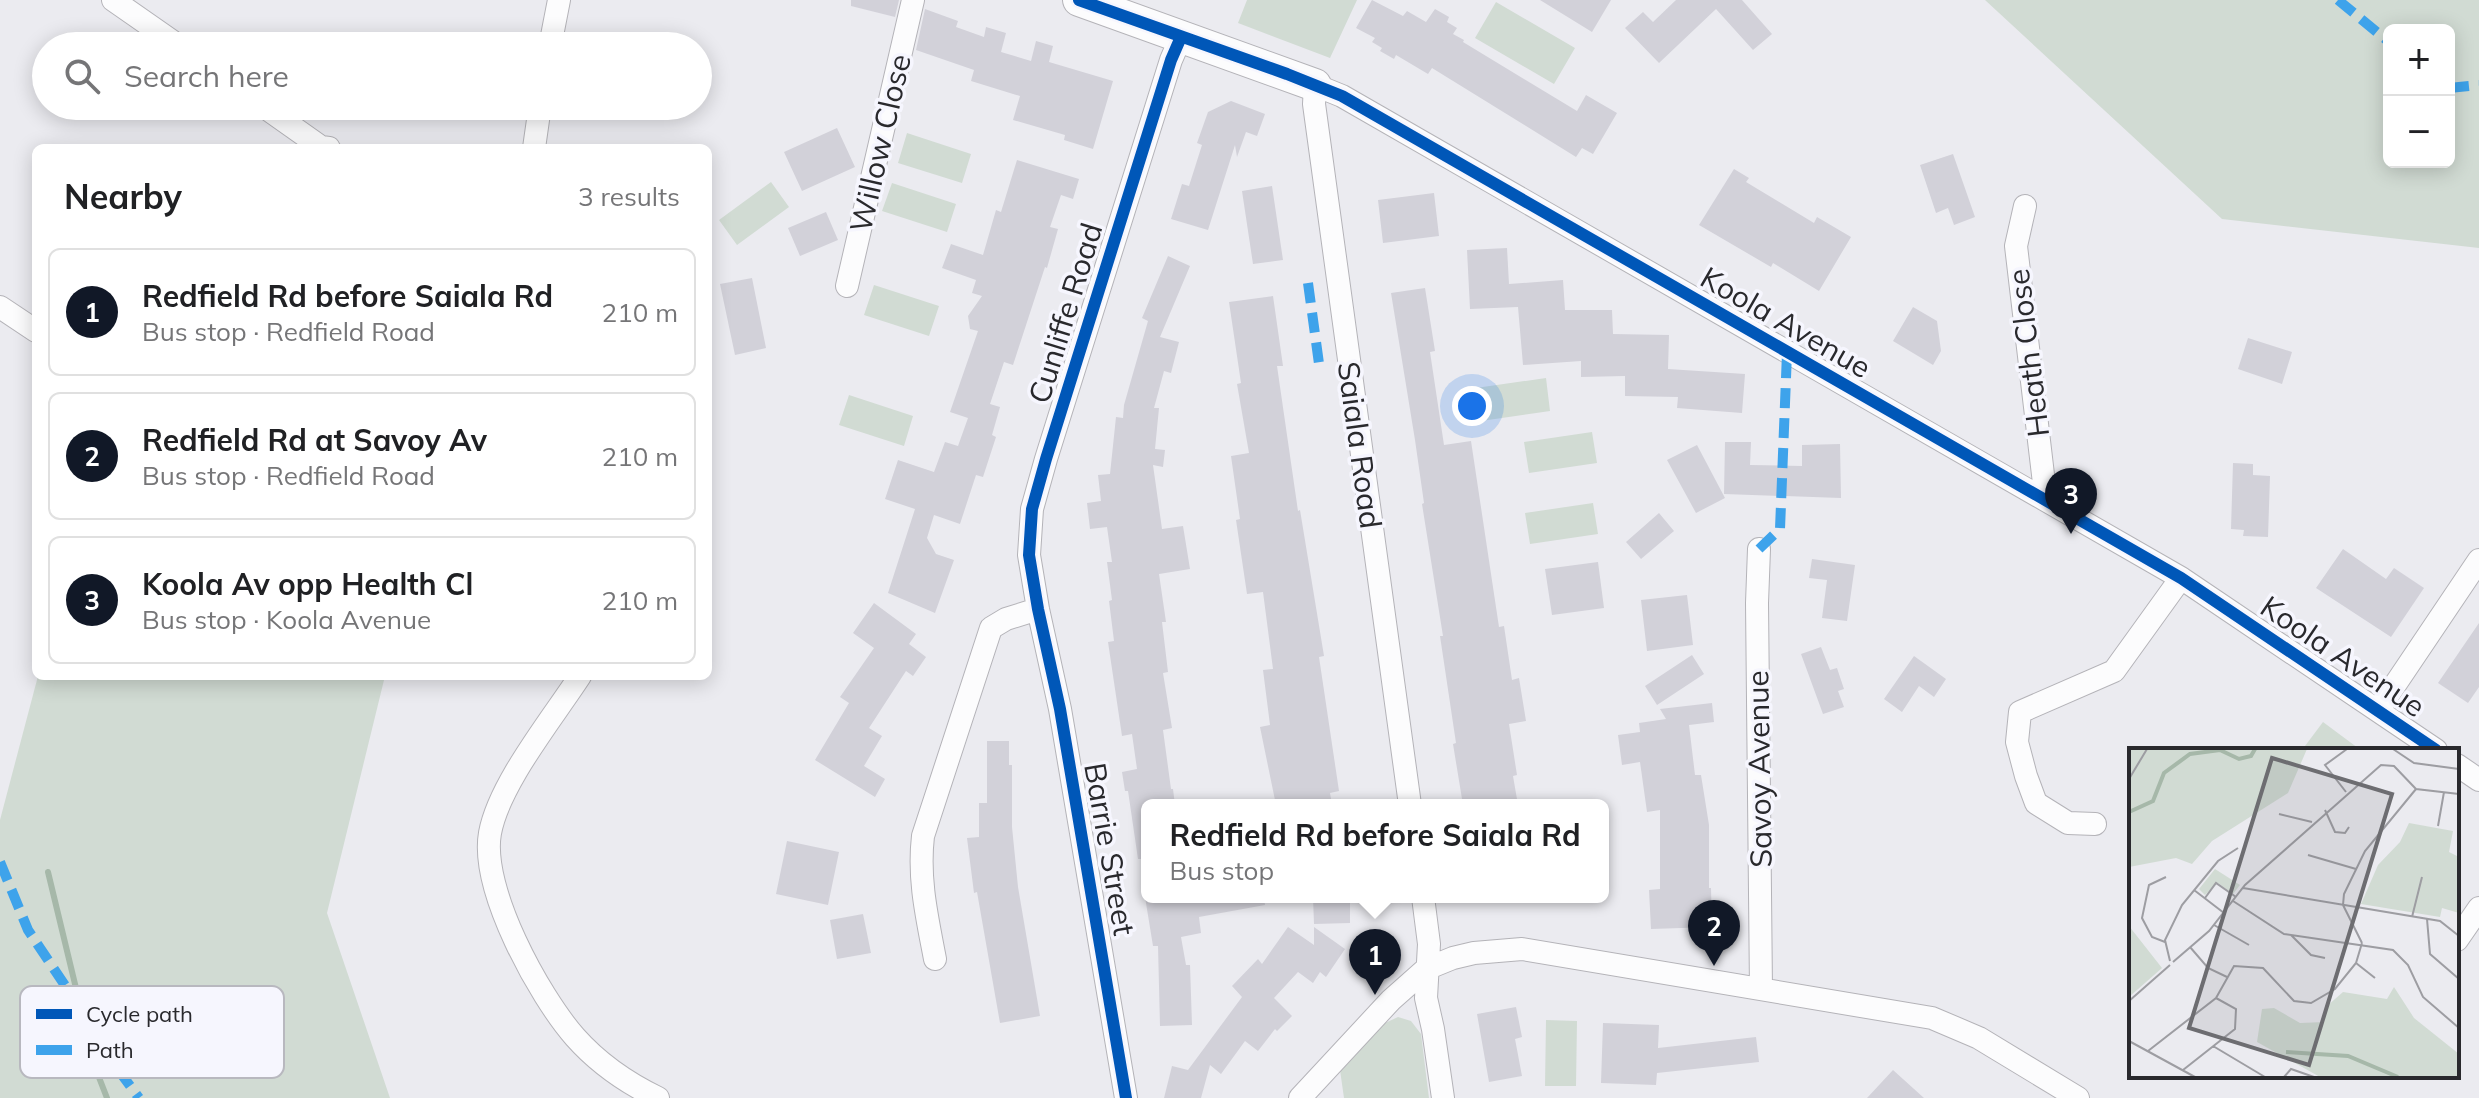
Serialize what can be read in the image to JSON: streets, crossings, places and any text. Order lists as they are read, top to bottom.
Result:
{
  "streets": {
    "street": [
      "Willow Close",
      "Cunliffe Road",
      "Koola Avenue",
      "Heath Close",
      "Saiala Road",
      "Savoy Avenue",
      "Barrie Street"
    ]
  },
  "crossings": [
    ["Cunliffe Road", "Koola Avenue"],
    ["Cunliffe Road", "Barrie Street"],
    ["Koola Avenue", "Heath Close"],
    ["Koola Avenue", "Saiala Road"]
  ],
  "legend": ["Cycle path", "Path"],
  "page": {
    "map_buttons": ["+", "−"],
    "search": "Search here",
    "heading": ["Nearby", "3 results"],
    "list": [
      {
        "mark": "1",
        "name": "Redfield Rd before Saiala Rd",
        "note": "Bus stop · Redfield Road",
        "value": "210 m"
      },
      {
        "mark": "2",
        "name": "Redfield Rd at Savoy Av",
        "note": "Bus stop · Redfield Road",
        "value": "210 m"
      },
      {
        "mark": "3",
        "name": "Koola Av opp Health Cl",
        "note": "Bus stop · Koola Avenue",
        "value": "210 m"
      }
    ],
    "pins": ["3", "2", "1"],
    "popup": ["Redfield Rd before Saiala Rd", "Bus stop"]
  }
}
